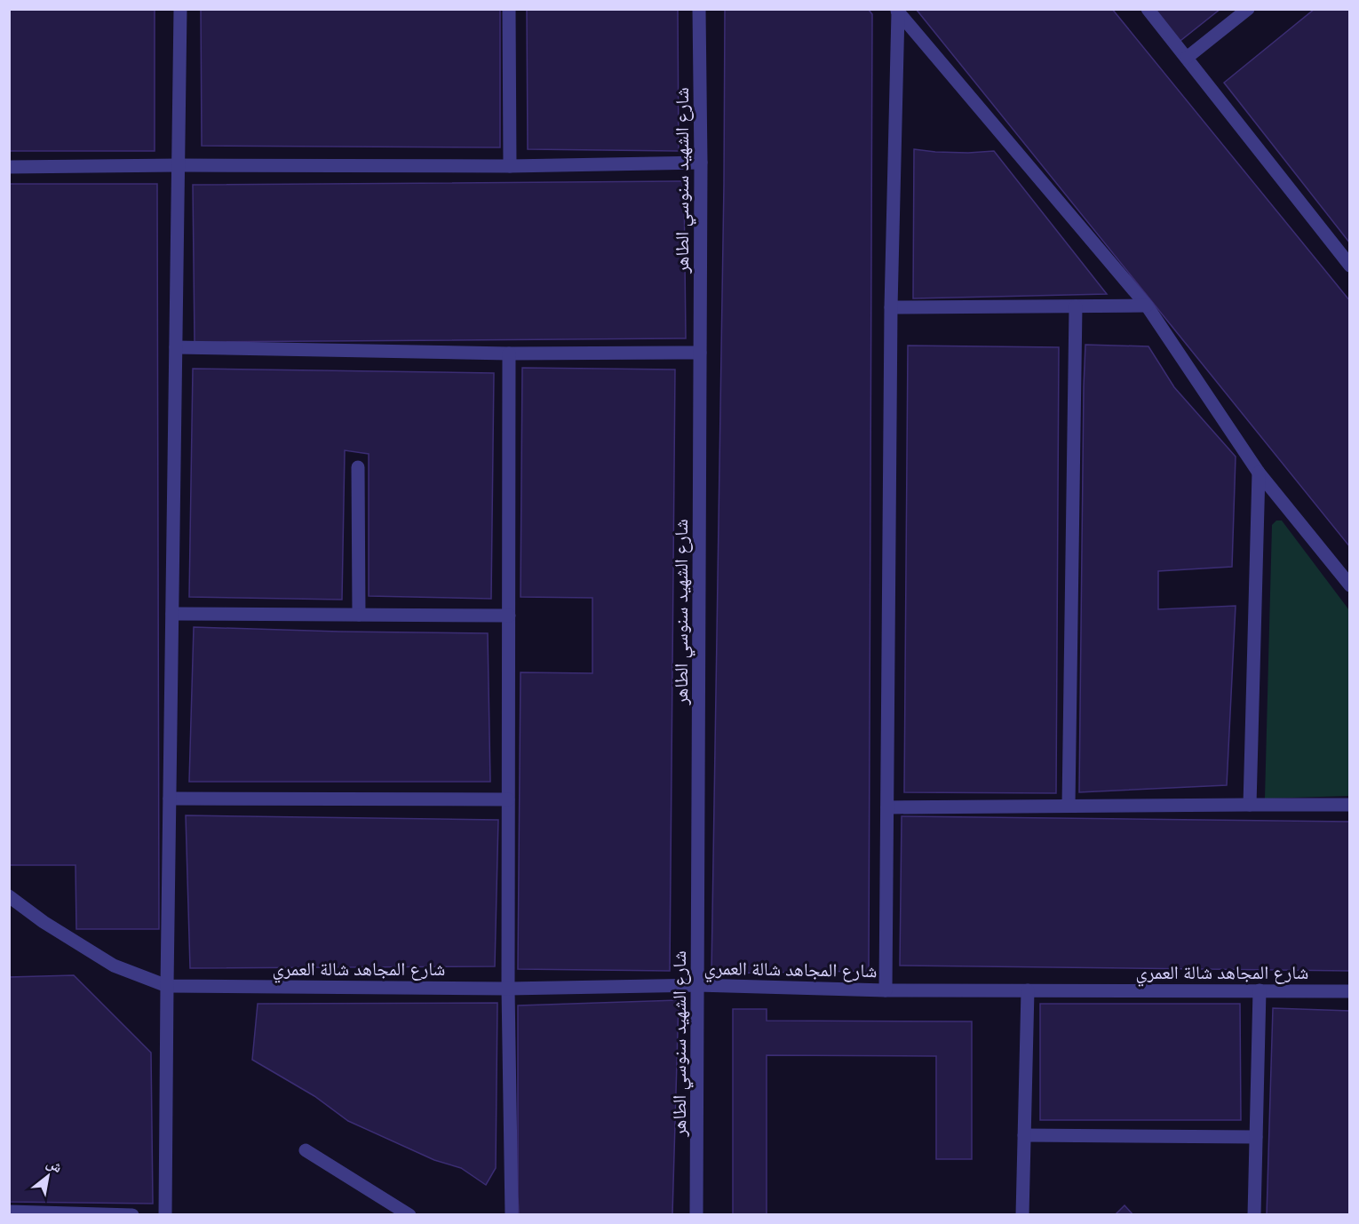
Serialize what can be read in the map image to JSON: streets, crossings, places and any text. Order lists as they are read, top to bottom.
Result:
{
  "streets": {
    "street": ["شارع الشهيد سنوسي الطاهر", "شارع المجاهد شالة العمري"]
  },
  "crossings": [
    ["شارع الشهيد سنوسي الطاهر", "شارع المجاهد شالة العمري"]
  ],
  "north": "top right"
}
